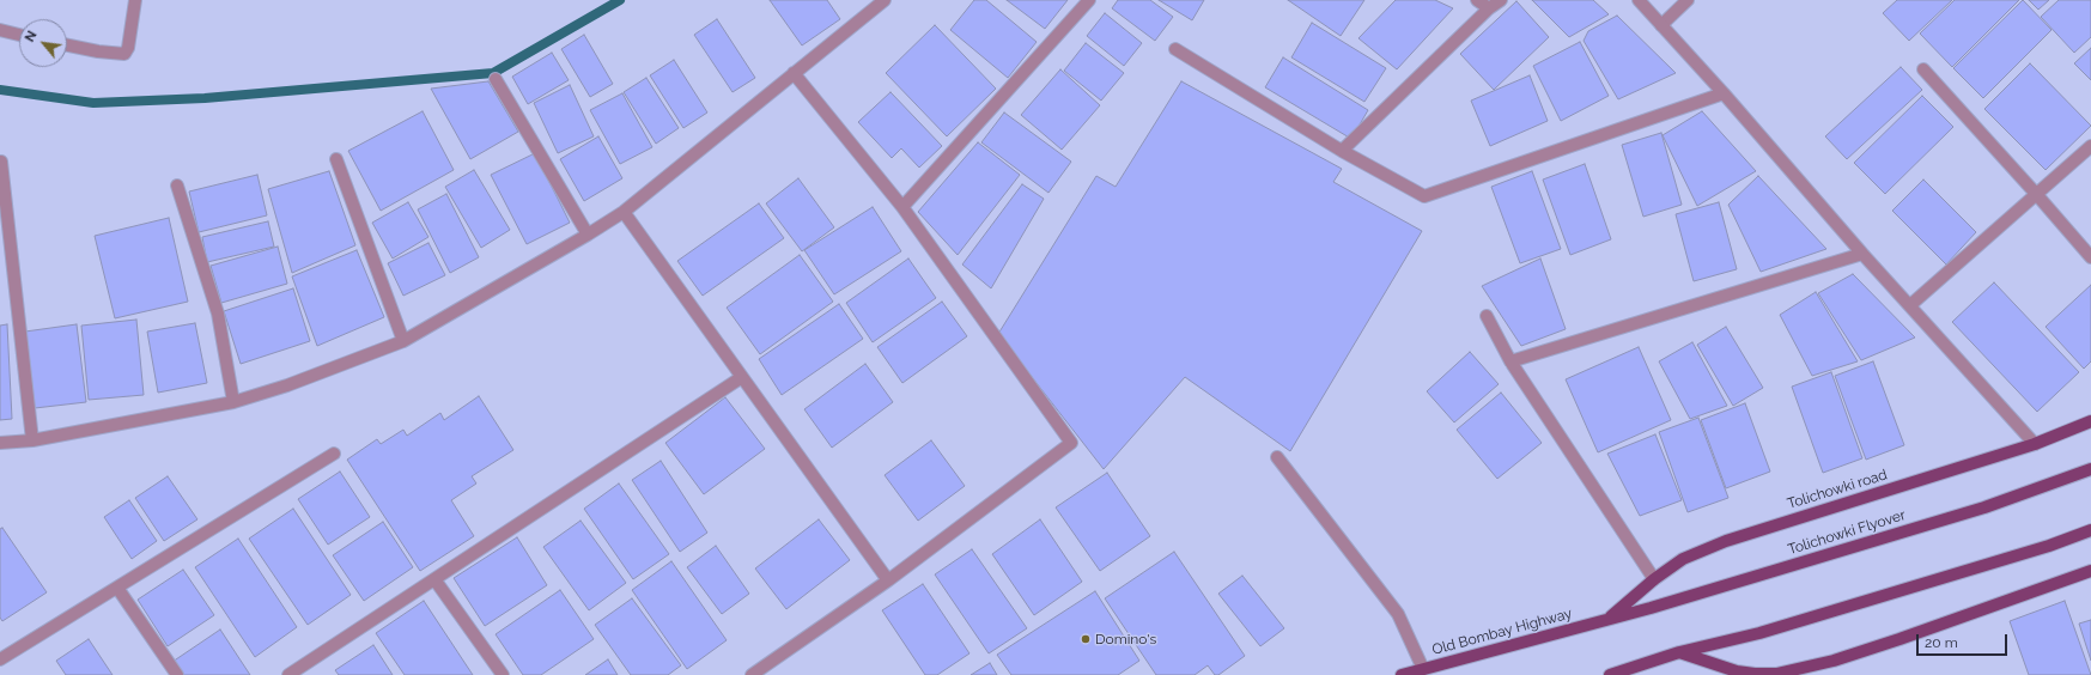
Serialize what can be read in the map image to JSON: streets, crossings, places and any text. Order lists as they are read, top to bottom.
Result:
{
  "streets": {
    "main road": ["Tolichowki road", "Tolichowki Flyover", "Old Bombay Highway"]
  },
  "crossings": [
    ["Tolichowki road", "Tolichowki Flyover"],
    ["Tolichowki road", "Old Bombay Highway"],
    ["Tolichowki Flyover", "Old Bombay Highway"]
  ],
  "places": ["Domino's"],
  "scale_bar": "20 m",
  "north": "top left"
}
